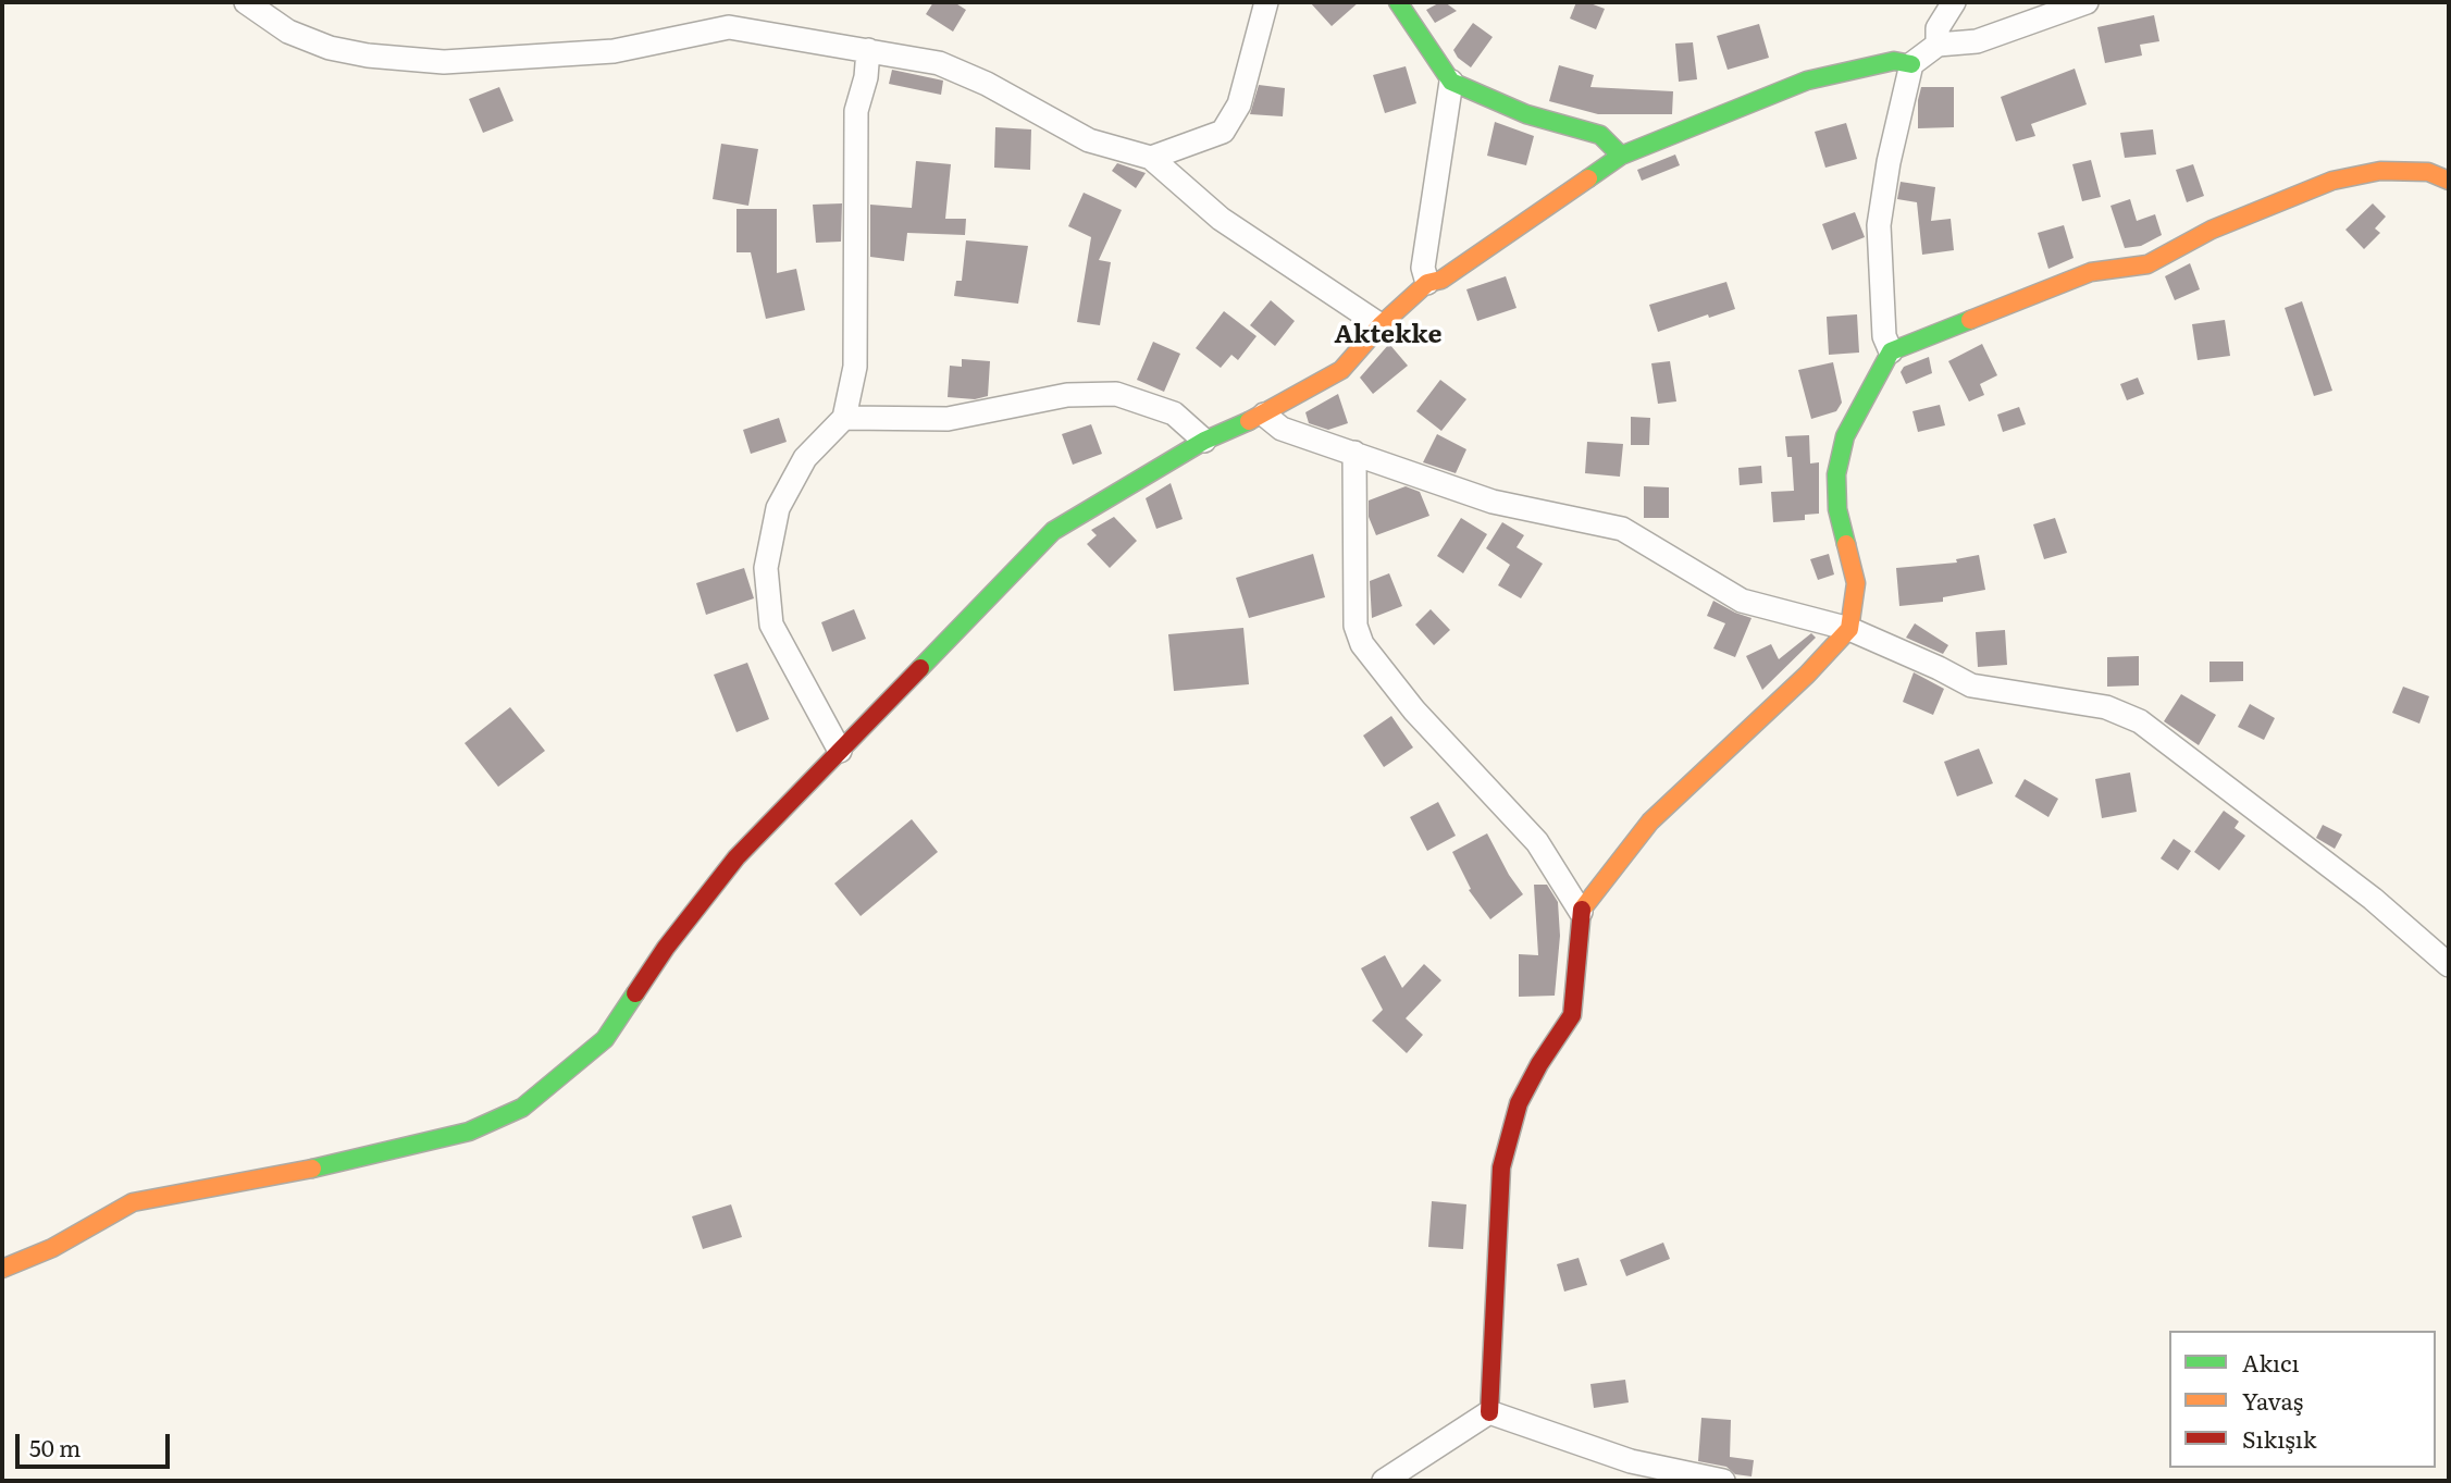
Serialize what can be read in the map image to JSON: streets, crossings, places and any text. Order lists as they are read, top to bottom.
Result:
{
  "districts": ["Aktekke"],
  "legend": ["Akıcı", "Yavaş", "Sıkışık"],
  "scale_bar": "50 m"
}
